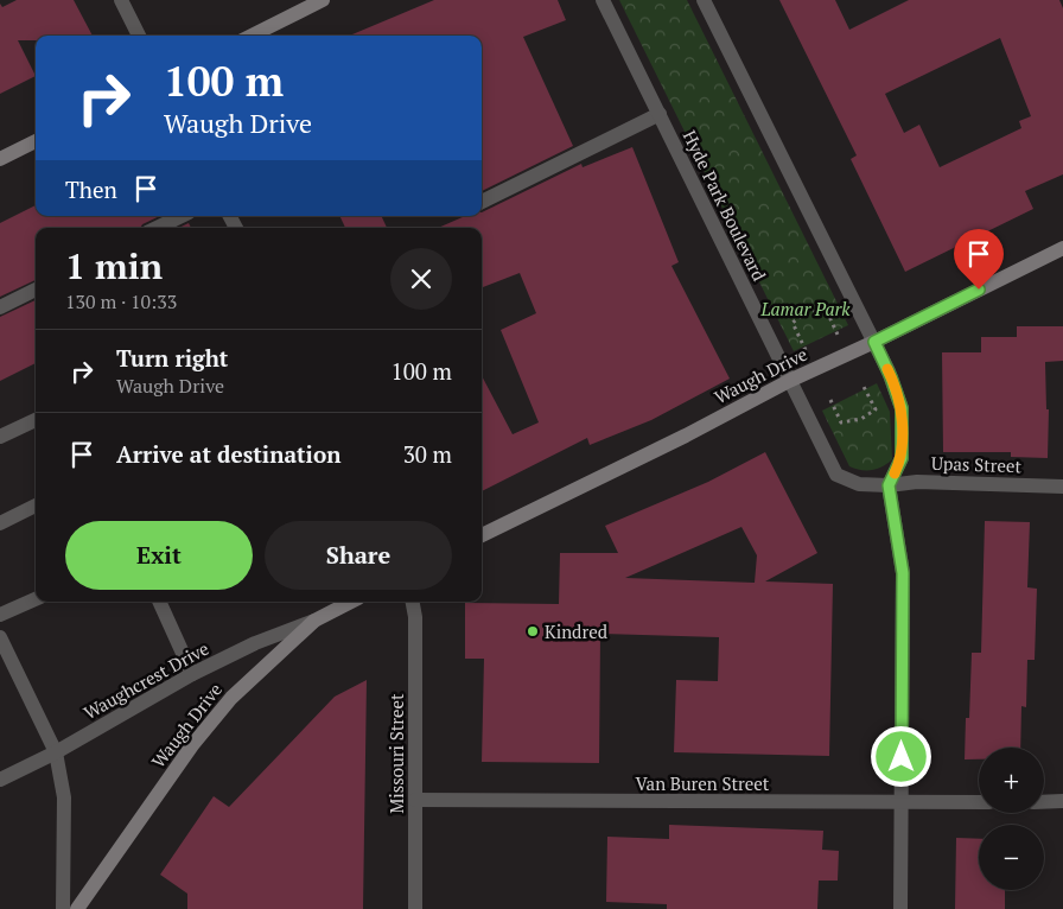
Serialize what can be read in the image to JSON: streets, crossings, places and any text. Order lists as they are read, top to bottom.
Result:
{
  "streets": {
    "main road": ["Waugh Drive"],
    "street": [
      "Hyde Park Boulevard",
      "Upas Street",
      "Waughcrest Drive",
      "Missouri Street",
      "Van Buren Street"
    ]
  },
  "crossings": [
    ["Hyde Park Boulevard", "Waugh Drive"],
    ["Hyde Park Boulevard", "Upas Street"],
    ["Waugh Drive", "Waughcrest Drive"],
    ["Missouri Street", "Van Buren Street"]
  ],
  "parks": ["Lamar Park"],
  "places": ["Kindred"],
  "page": {
    "turn": ["100 m", "Waugh Drive"],
    "then": "Then",
    "heading": ["1 min", "130 m · 10:33"],
    "list": [
      {
        "name": "Turn right",
        "note": "Waugh Drive",
        "value": "100 m"
      },
      {
        "name": "Arrive at destination",
        "value": "30 m"
      }
    ],
    "buttons": ["Exit", "Share"],
    "map_buttons": ["+", "−"]
  }
}
